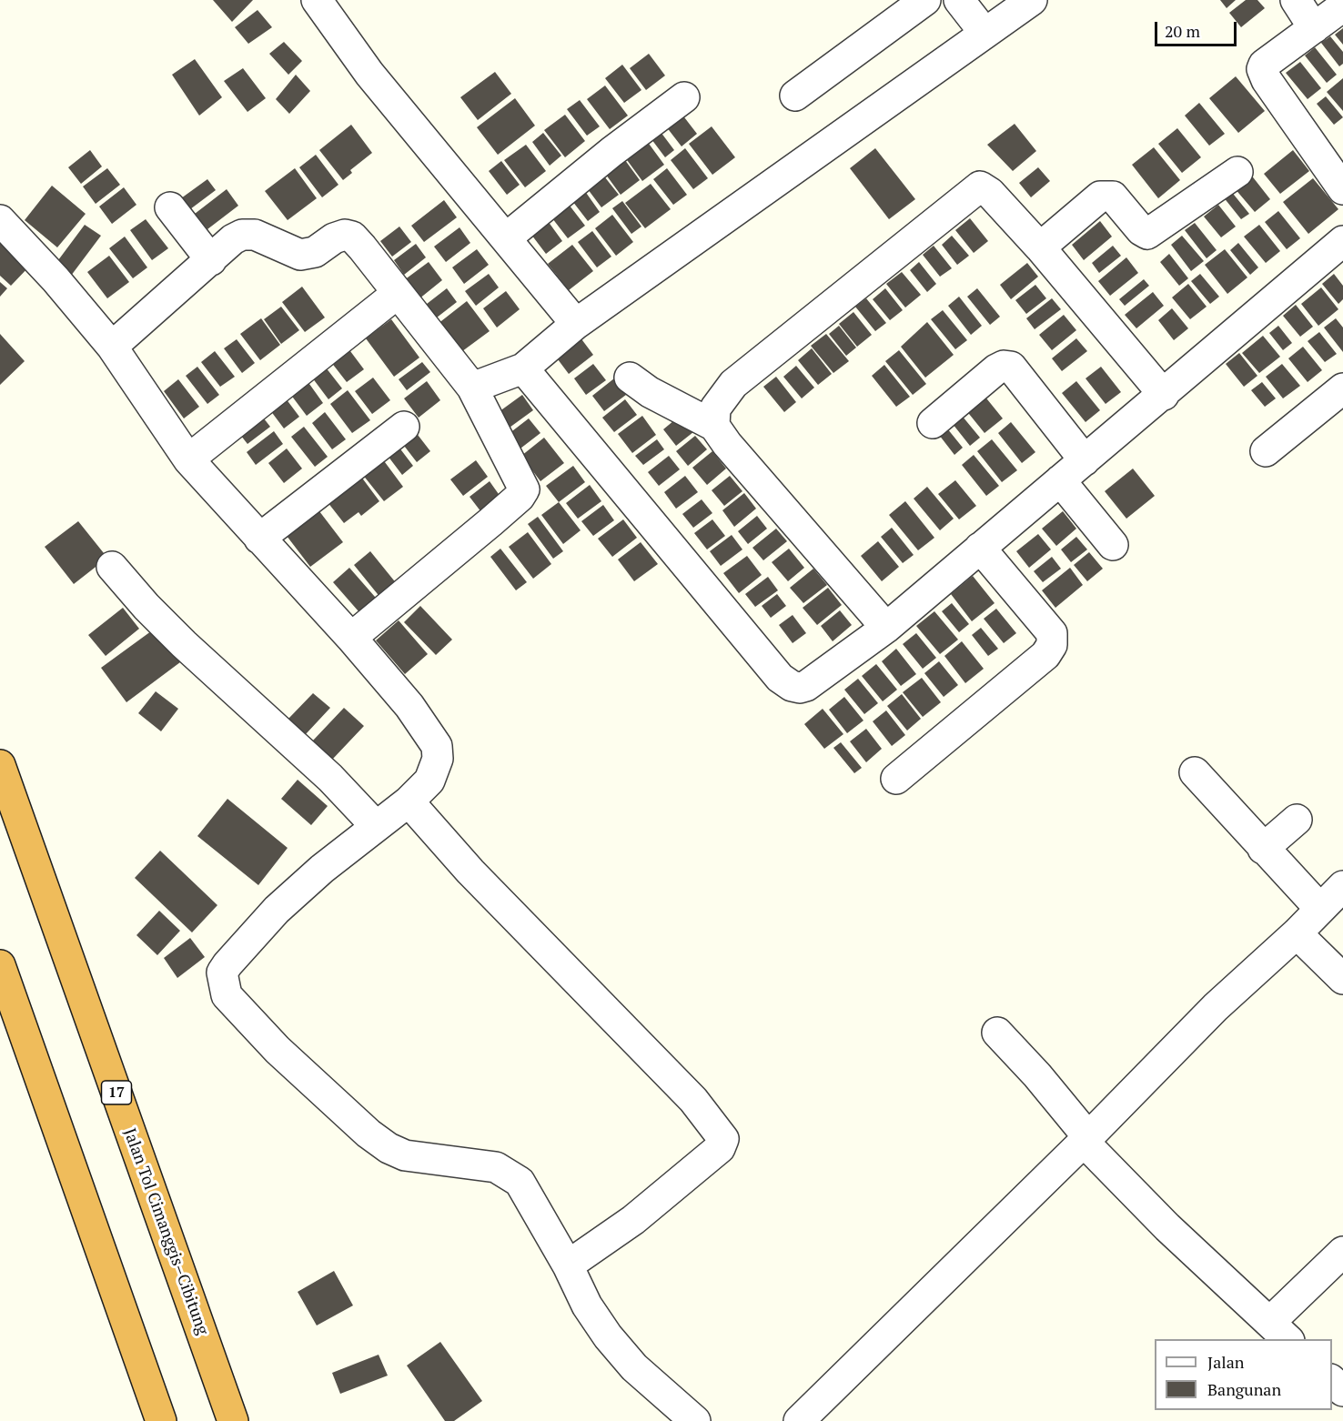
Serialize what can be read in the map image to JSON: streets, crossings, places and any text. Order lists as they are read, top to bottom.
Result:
{
  "streets": {
    "highway": ["17", "Jalan Tol Cimanggis–Cibitung"]
  },
  "legend": ["Jalan", "Bangunan"],
  "scale_bar": "20 m"
}
